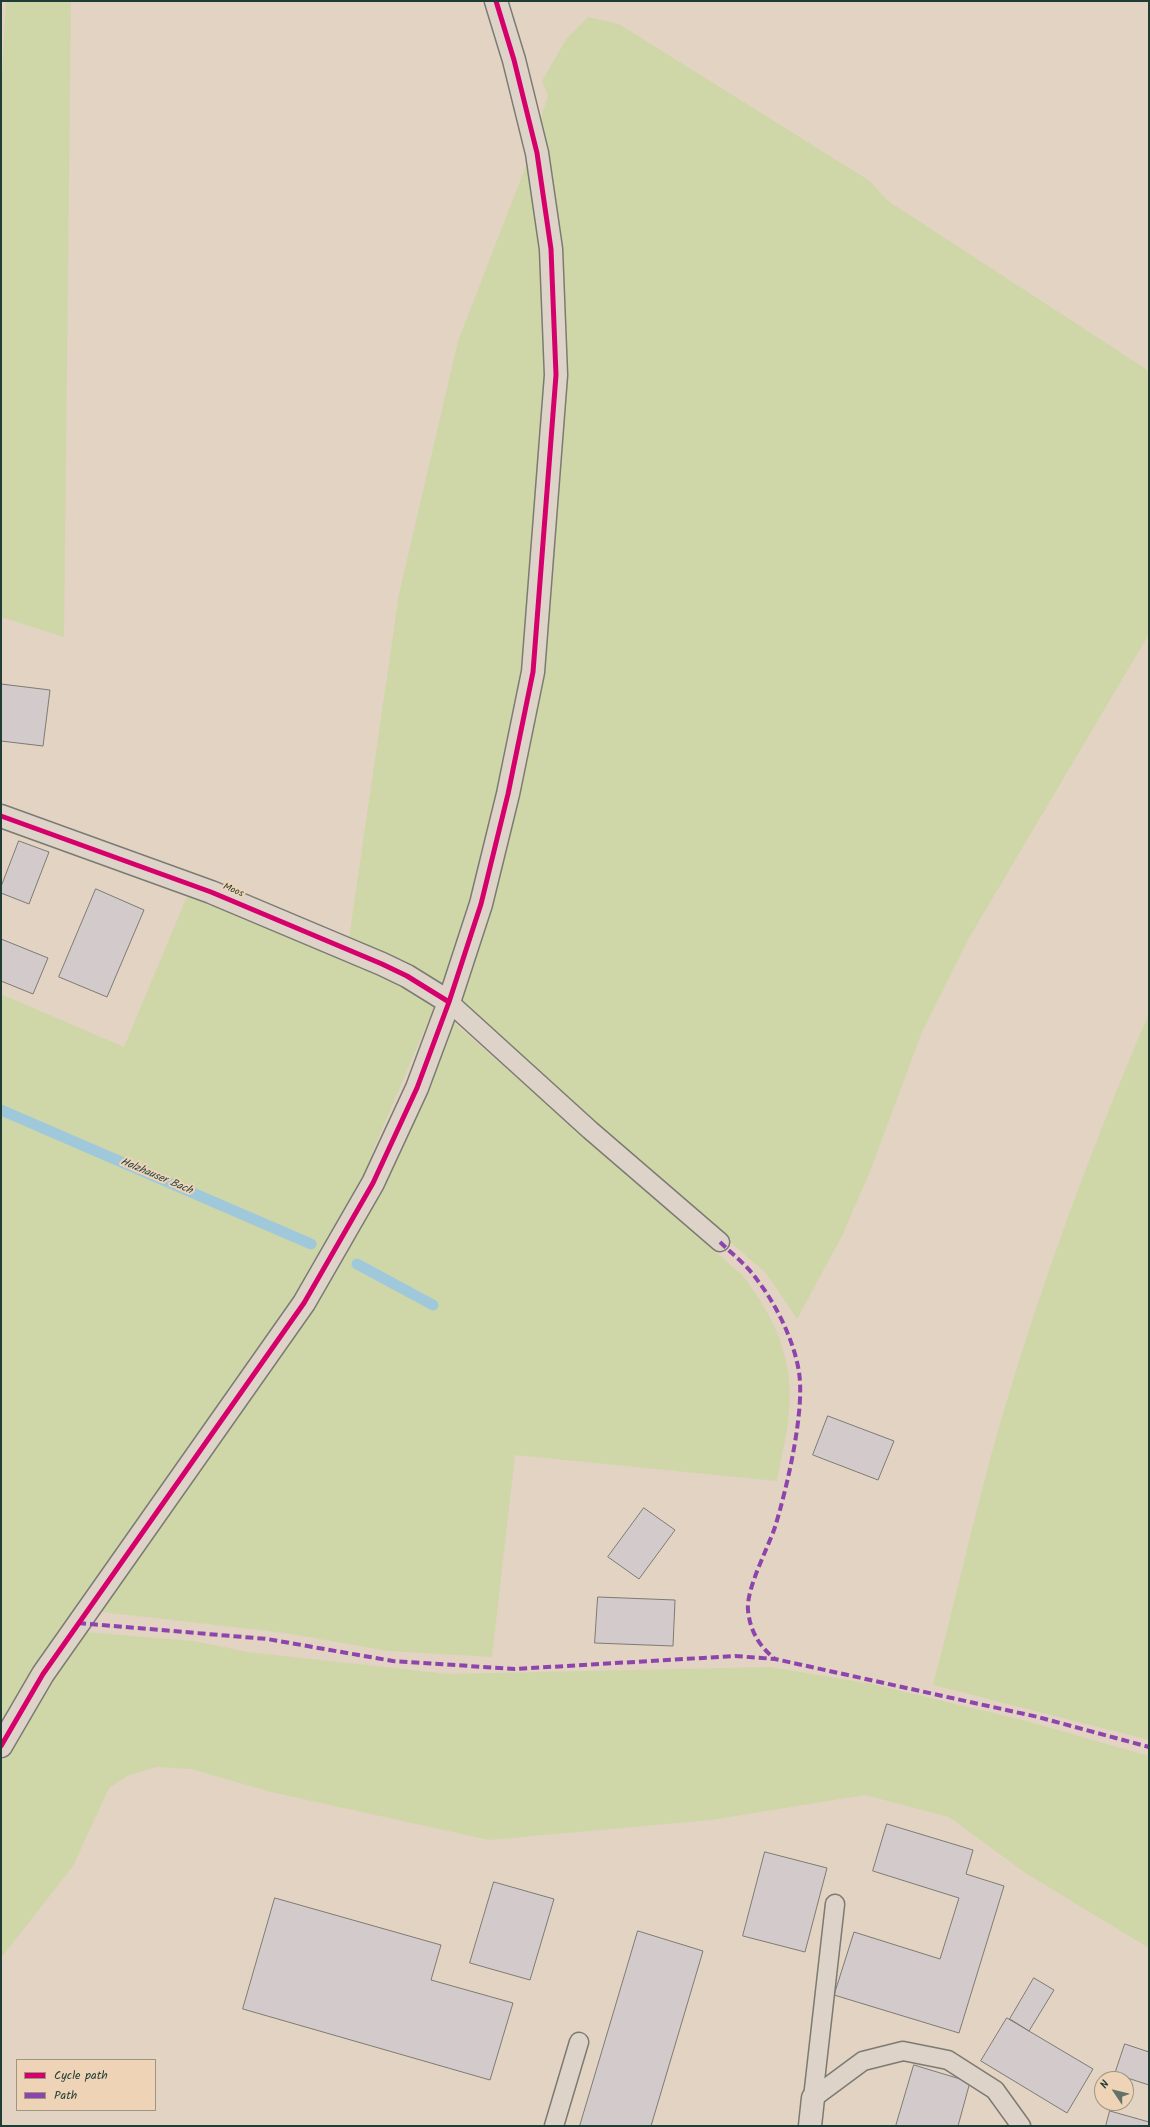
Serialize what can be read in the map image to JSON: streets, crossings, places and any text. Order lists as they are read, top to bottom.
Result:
{
  "streets": {
    "street": ["Moos"]
  },
  "water": ["Holzhauser Bach"],
  "legend": ["Cycle path", "Path"],
  "north": "top left"
}
